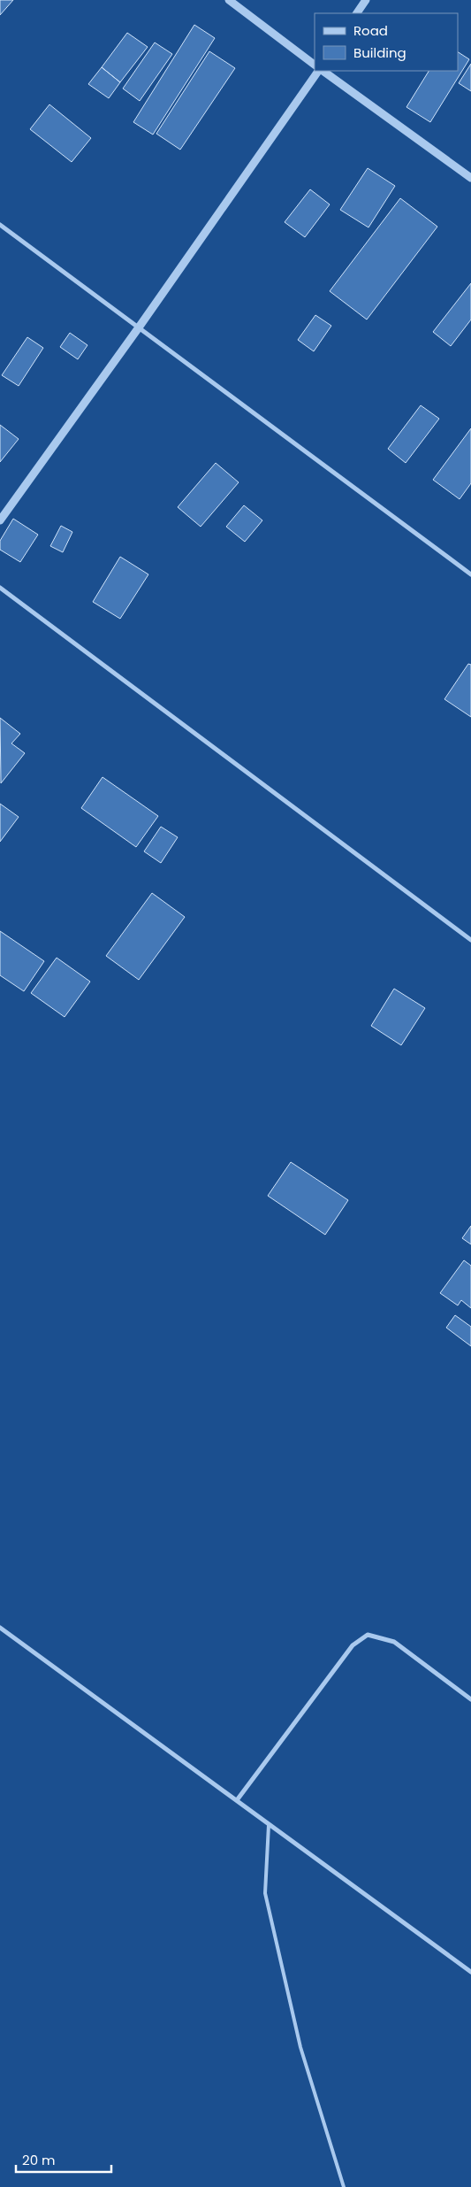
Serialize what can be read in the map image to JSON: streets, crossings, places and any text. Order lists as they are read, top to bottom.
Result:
{
  "legend": ["Road", "Building"],
  "scale_bar": "20 m"
}
